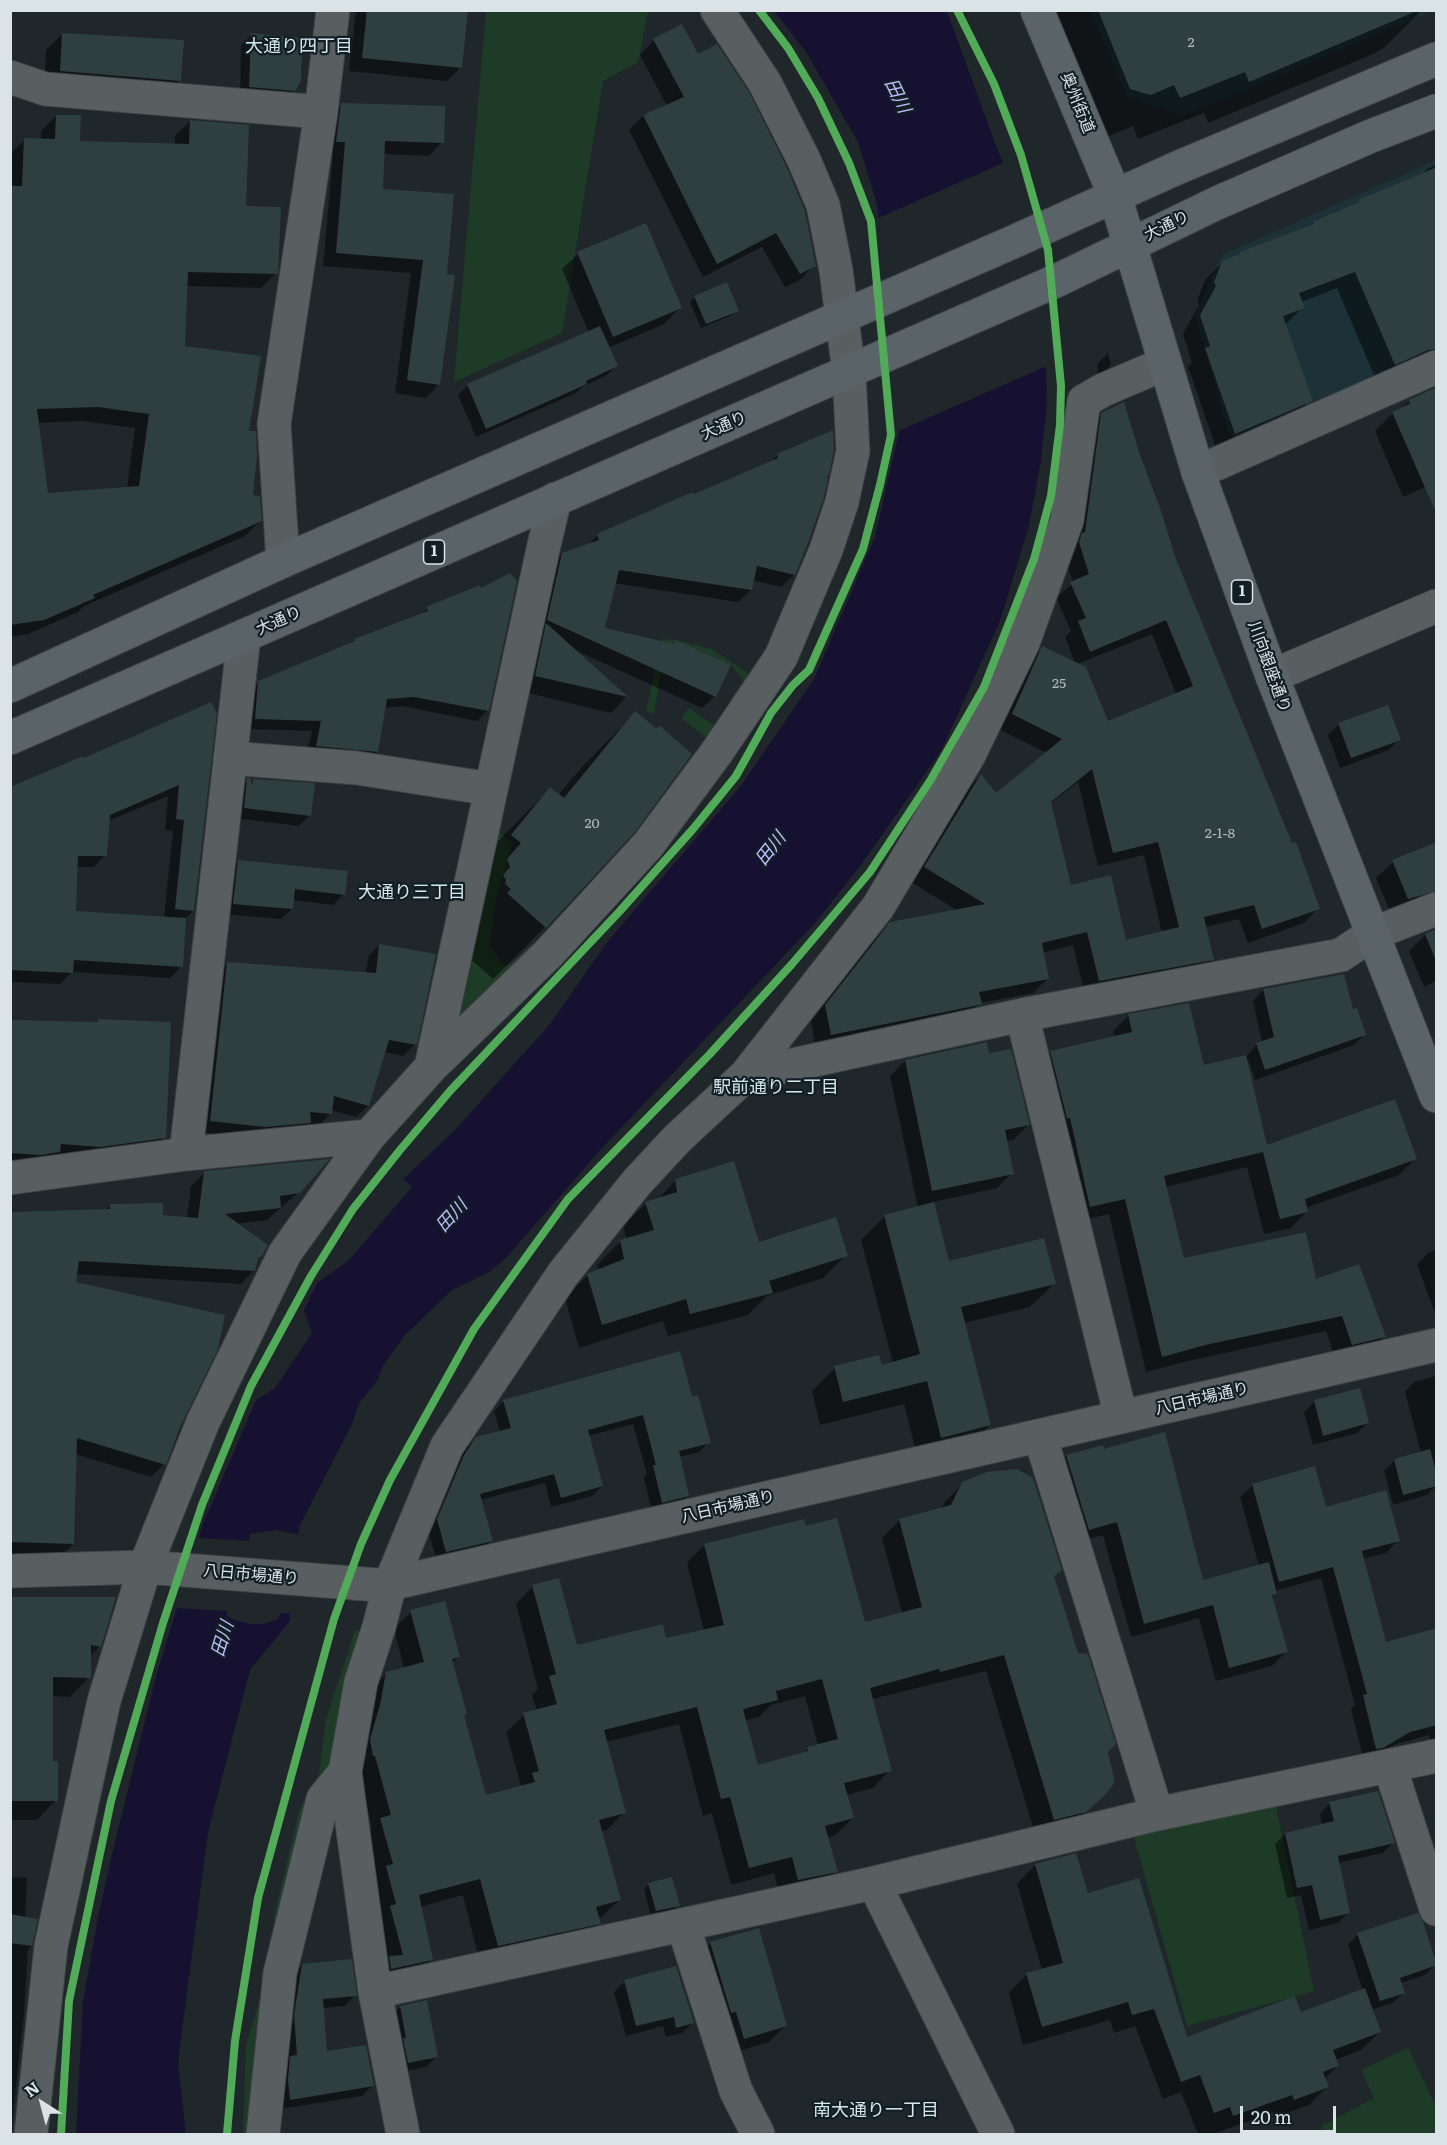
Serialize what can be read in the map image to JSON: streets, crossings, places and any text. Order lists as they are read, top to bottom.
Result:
{
  "streets": {
    "main road": [
      "奥州街道",
      "大通り",
      "1",
      "川向銀座通り"
    ],
    "street": ["八日市場通り"]
  },
  "crossings": [
    ["奥州街道", "川向銀座通り"],
    ["大通り", "川向銀座通り"]
  ],
  "districts": [
    "大通り四丁目",
    "大通り三丁目",
    "駅前通り二丁目",
    "南大通り一丁目"
  ],
  "water": ["田川"],
  "house_numbers": [
    "2",
    "25",
    "20",
    "2-1-8"
  ],
  "scale_bar": "20 m",
  "north": "top left"
}
